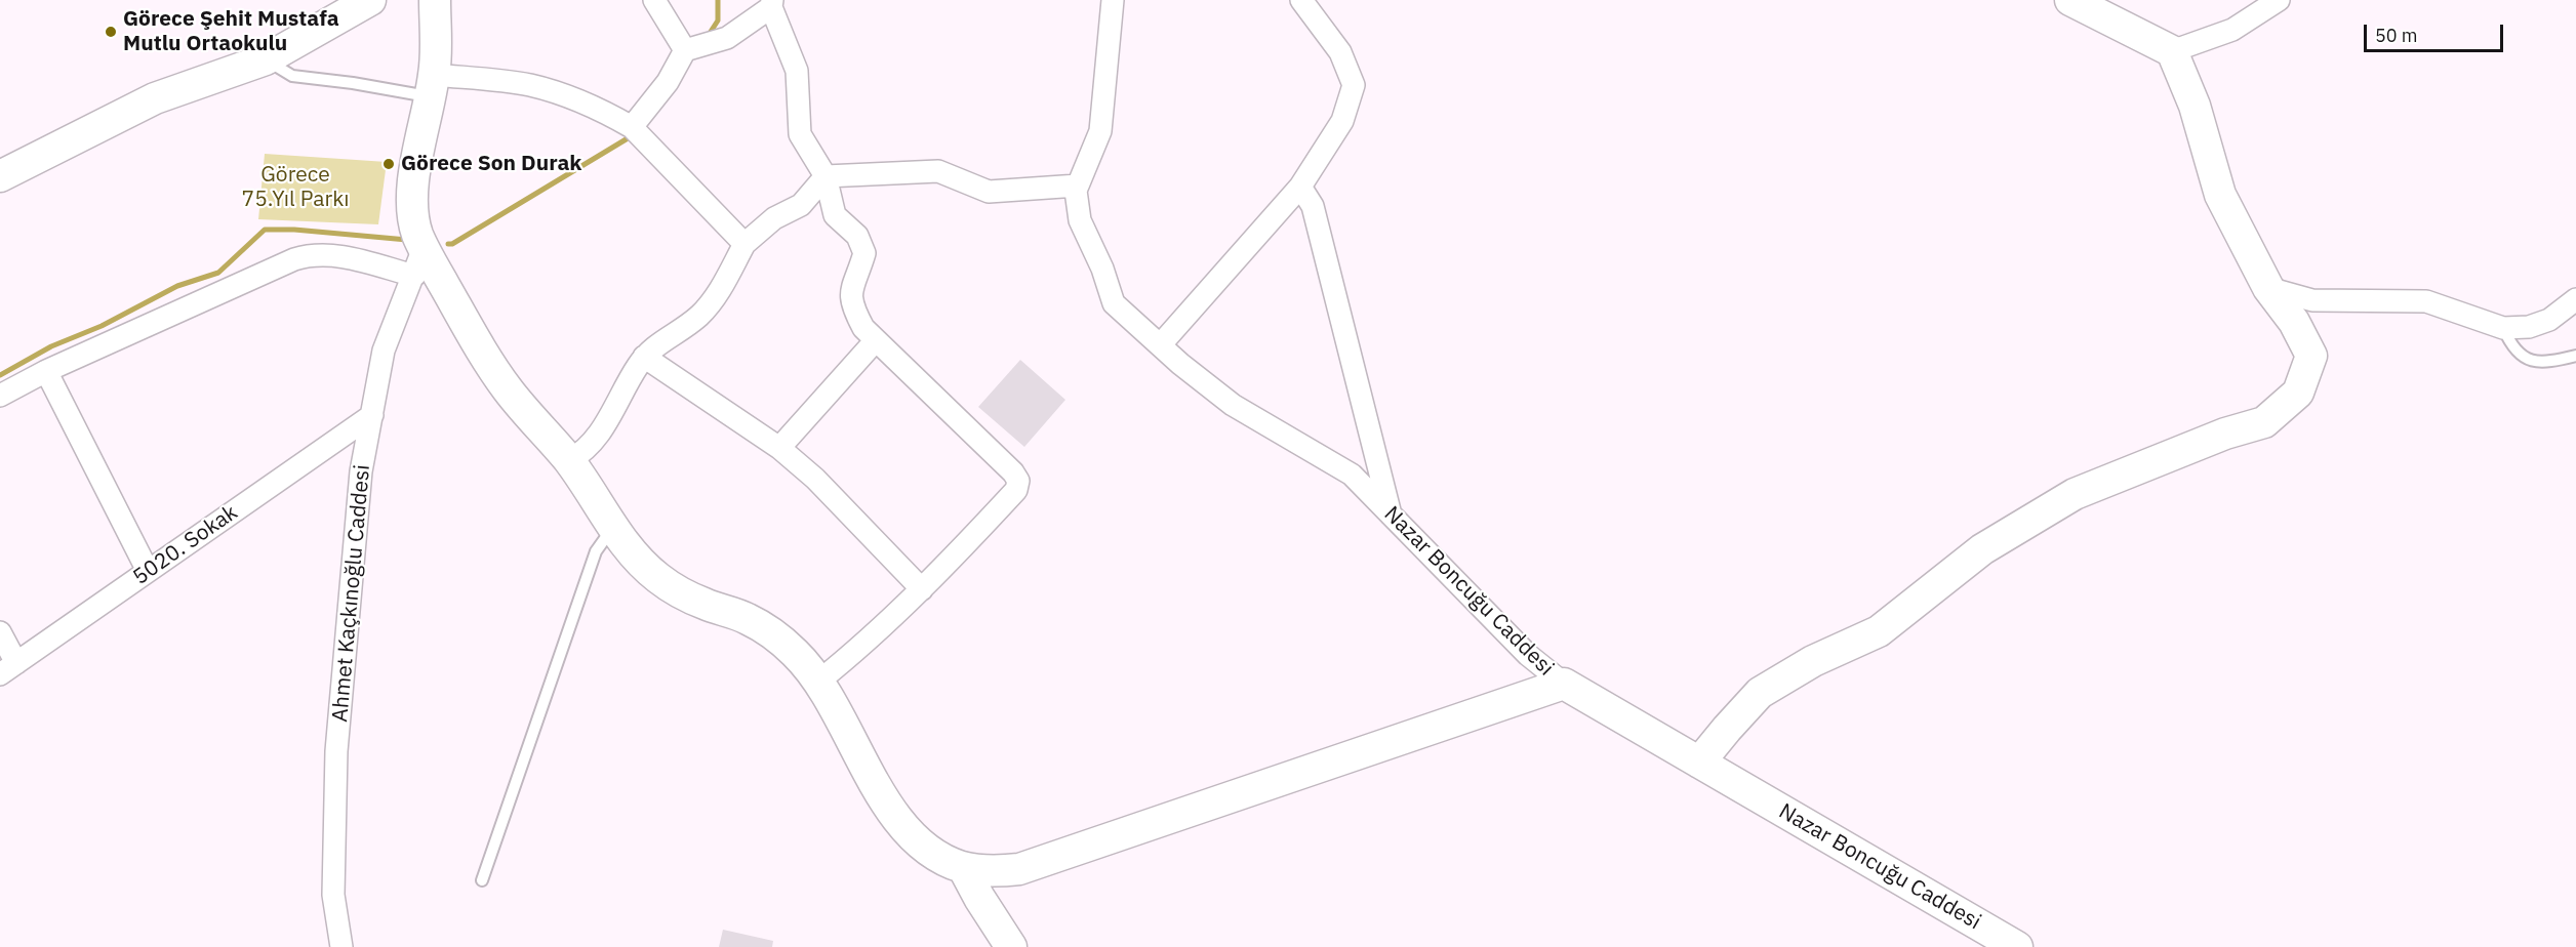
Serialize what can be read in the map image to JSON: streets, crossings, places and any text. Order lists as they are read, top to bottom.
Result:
{
  "streets": {
    "street": ["5020. Sokak", "Nazar Boncuğu Caddesi", "Ahmet Kaçkınoğlu Caddesi"]
  },
  "crossings": [
    ["5020. Sokak", "Ahmet Kaçkınoğlu Caddesi"]
  ],
  "parks": ["Görece 75.Yıl Parkı"],
  "places": ["Görece Şehit Mustafa Mutlu Ortaokulu", "Görece Son Durak"],
  "scale_bar": "50 m"
}
